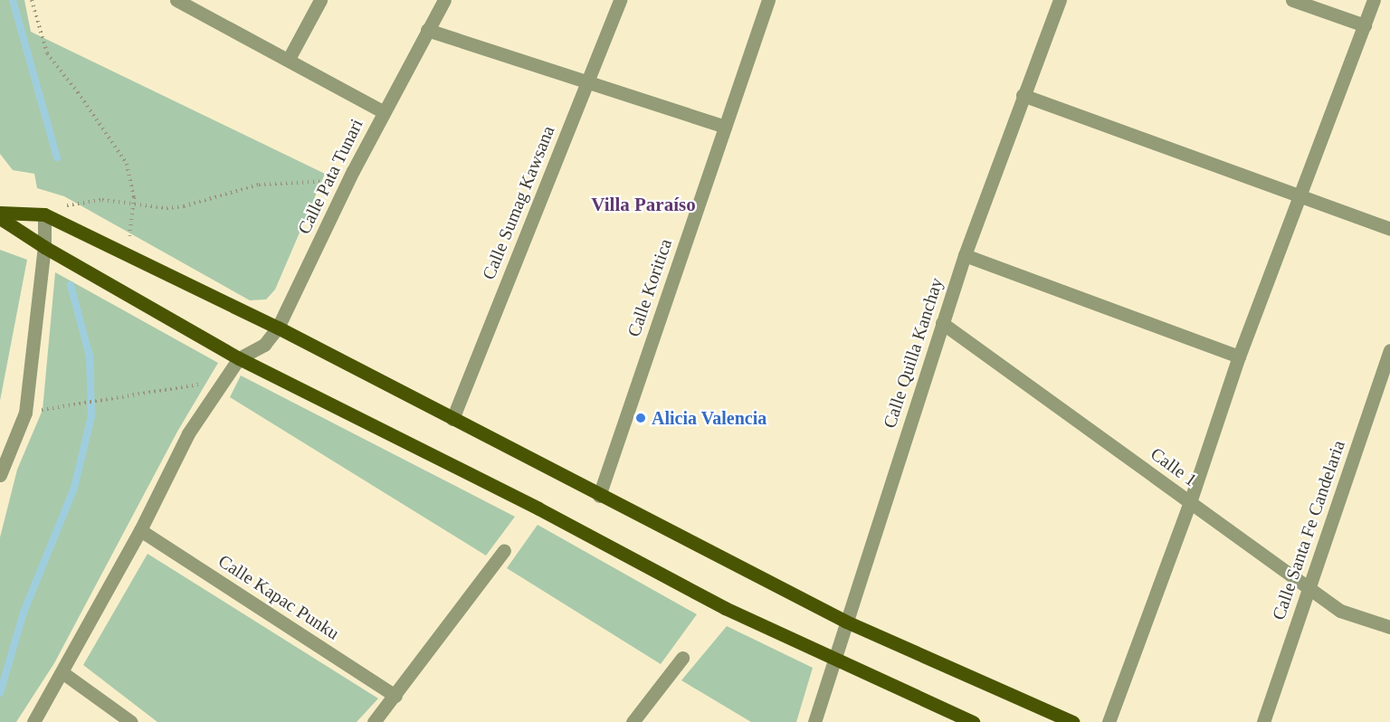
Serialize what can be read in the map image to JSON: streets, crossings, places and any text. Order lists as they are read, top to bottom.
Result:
{
  "streets": {
    "street": [
      "Calle Pata Tunari",
      "Calle Sumag Kawsana",
      "Calle Koritica",
      "Calle Quilla Kanchay",
      "Calle 1",
      "Calle Santa Fe Candelaria",
      "Calle Kapac Punku"
    ]
  },
  "crossings": [
    ["Calle Quilla Kanchay", "Calle 1"],
    ["Calle 1", "Calle Santa Fe Candelaria"]
  ],
  "districts": ["Villa Paraíso"],
  "places": ["Alicia Valencia"]
}
